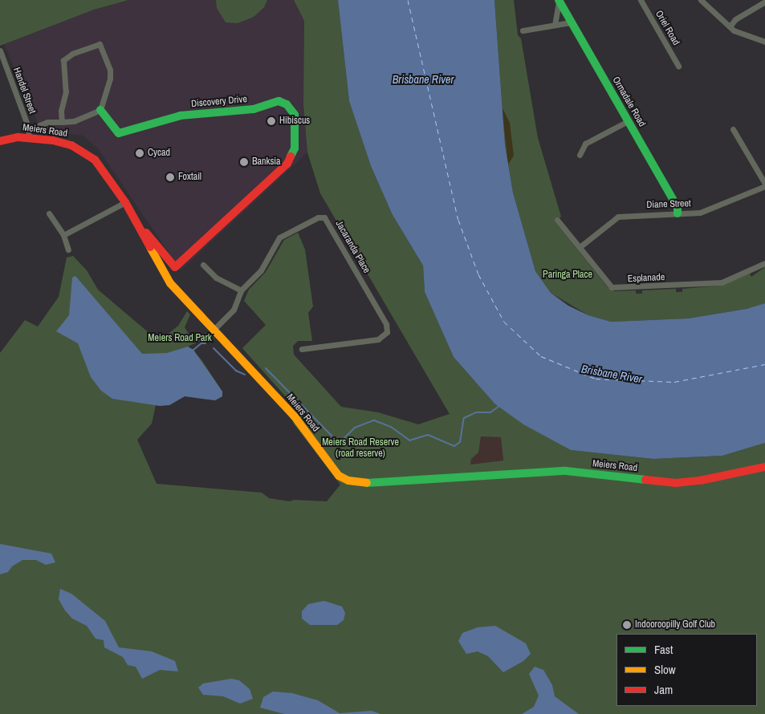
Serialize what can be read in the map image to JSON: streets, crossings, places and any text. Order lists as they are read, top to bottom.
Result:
{
  "streets": {
    "street": [
      "Oriel Road",
      "Handel Street",
      "Discovery Drive",
      "Ormadale Road",
      "Meiers Road",
      "Diane Street",
      "Jacaranda Place",
      "Esplanade"
    ]
  },
  "crossings": [
    ["Handel Street", "Meiers Road"],
    ["Discovery Drive", "Meiers Road"],
    ["Ormadale Road", "Diane Street"],
    ["Meiers Road", "Jacaranda Place"],
    ["Diane Street", "Esplanade"]
  ],
  "water": ["Brisbane River"],
  "parks": ["Paringa Place", "Meiers Road Park", "Meiers Road Reserve (road reserve)"],
  "places": [
    "Hibiscus",
    "Cycad",
    "Banksia",
    "Foxtail",
    "Indooroopilly Golf Club"
  ],
  "legend": ["Fast", "Slow", "Jam"]
}
